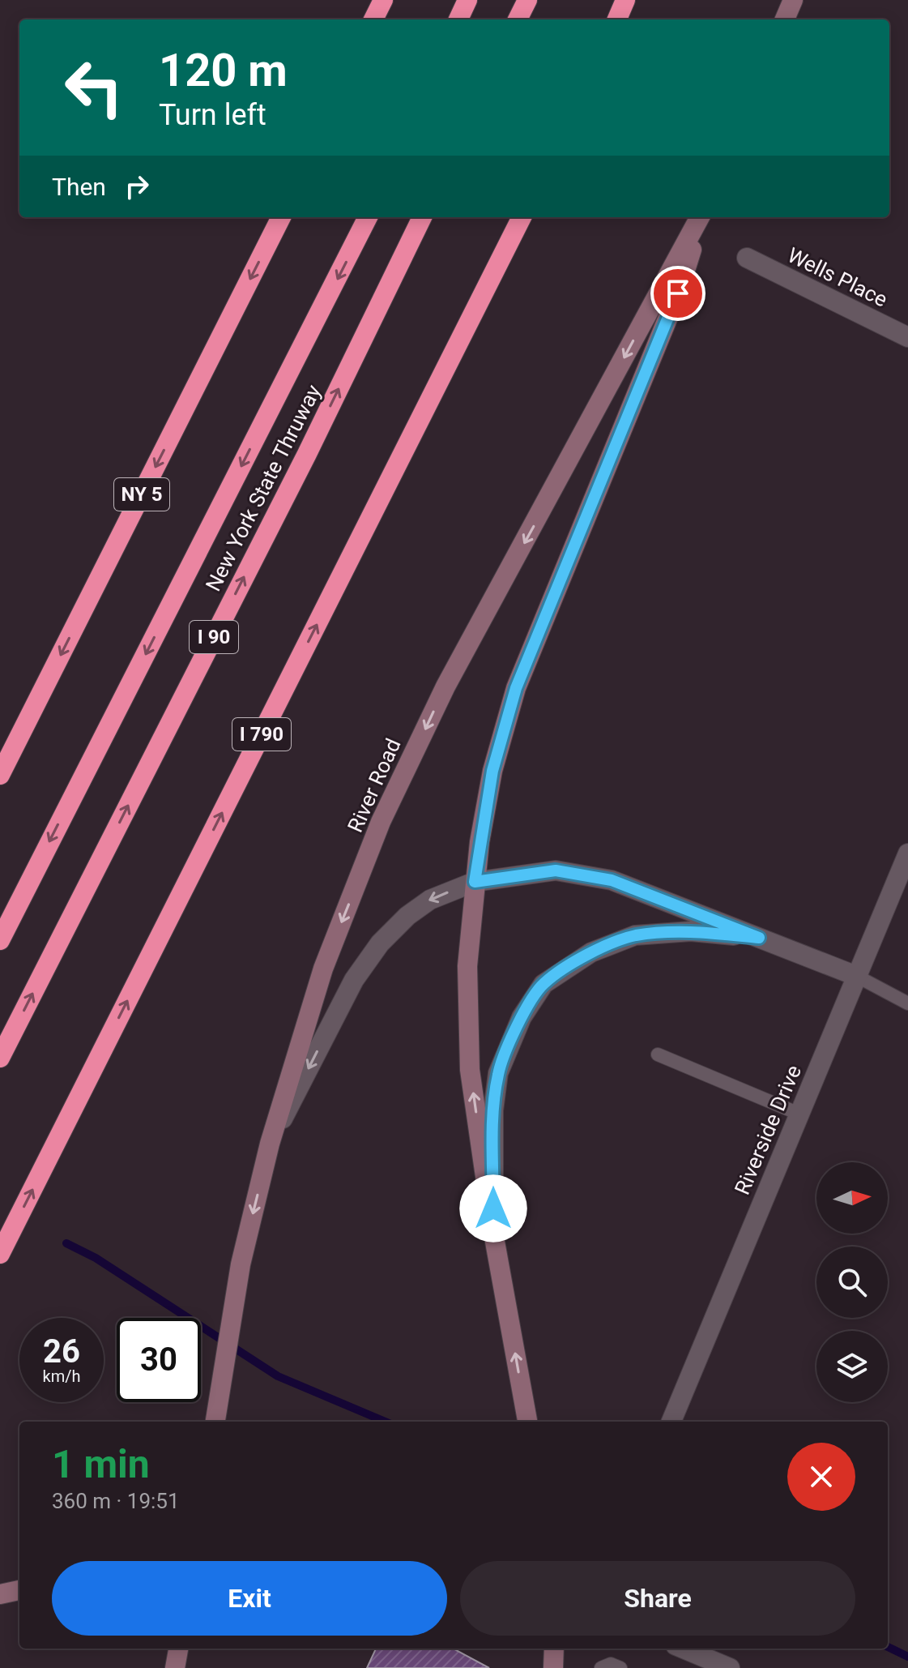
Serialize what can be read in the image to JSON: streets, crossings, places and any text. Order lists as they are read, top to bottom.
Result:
{
  "streets": {
    "highway": [
      "New York State Thruway",
      "NY 5",
      "I 90",
      "I 790"
    ],
    "main road": ["River Road"],
    "street": ["Wells Place", "Riverside Drive"]
  },
  "north": "right",
  "page": {
    "turn": ["120 m", "Turn left"],
    "then": "Then",
    "speed": "26 km/h",
    "limit": "30",
    "heading": ["1 min", "360 m · 19:51"],
    "buttons": ["Exit", "Share"]
  }
}
